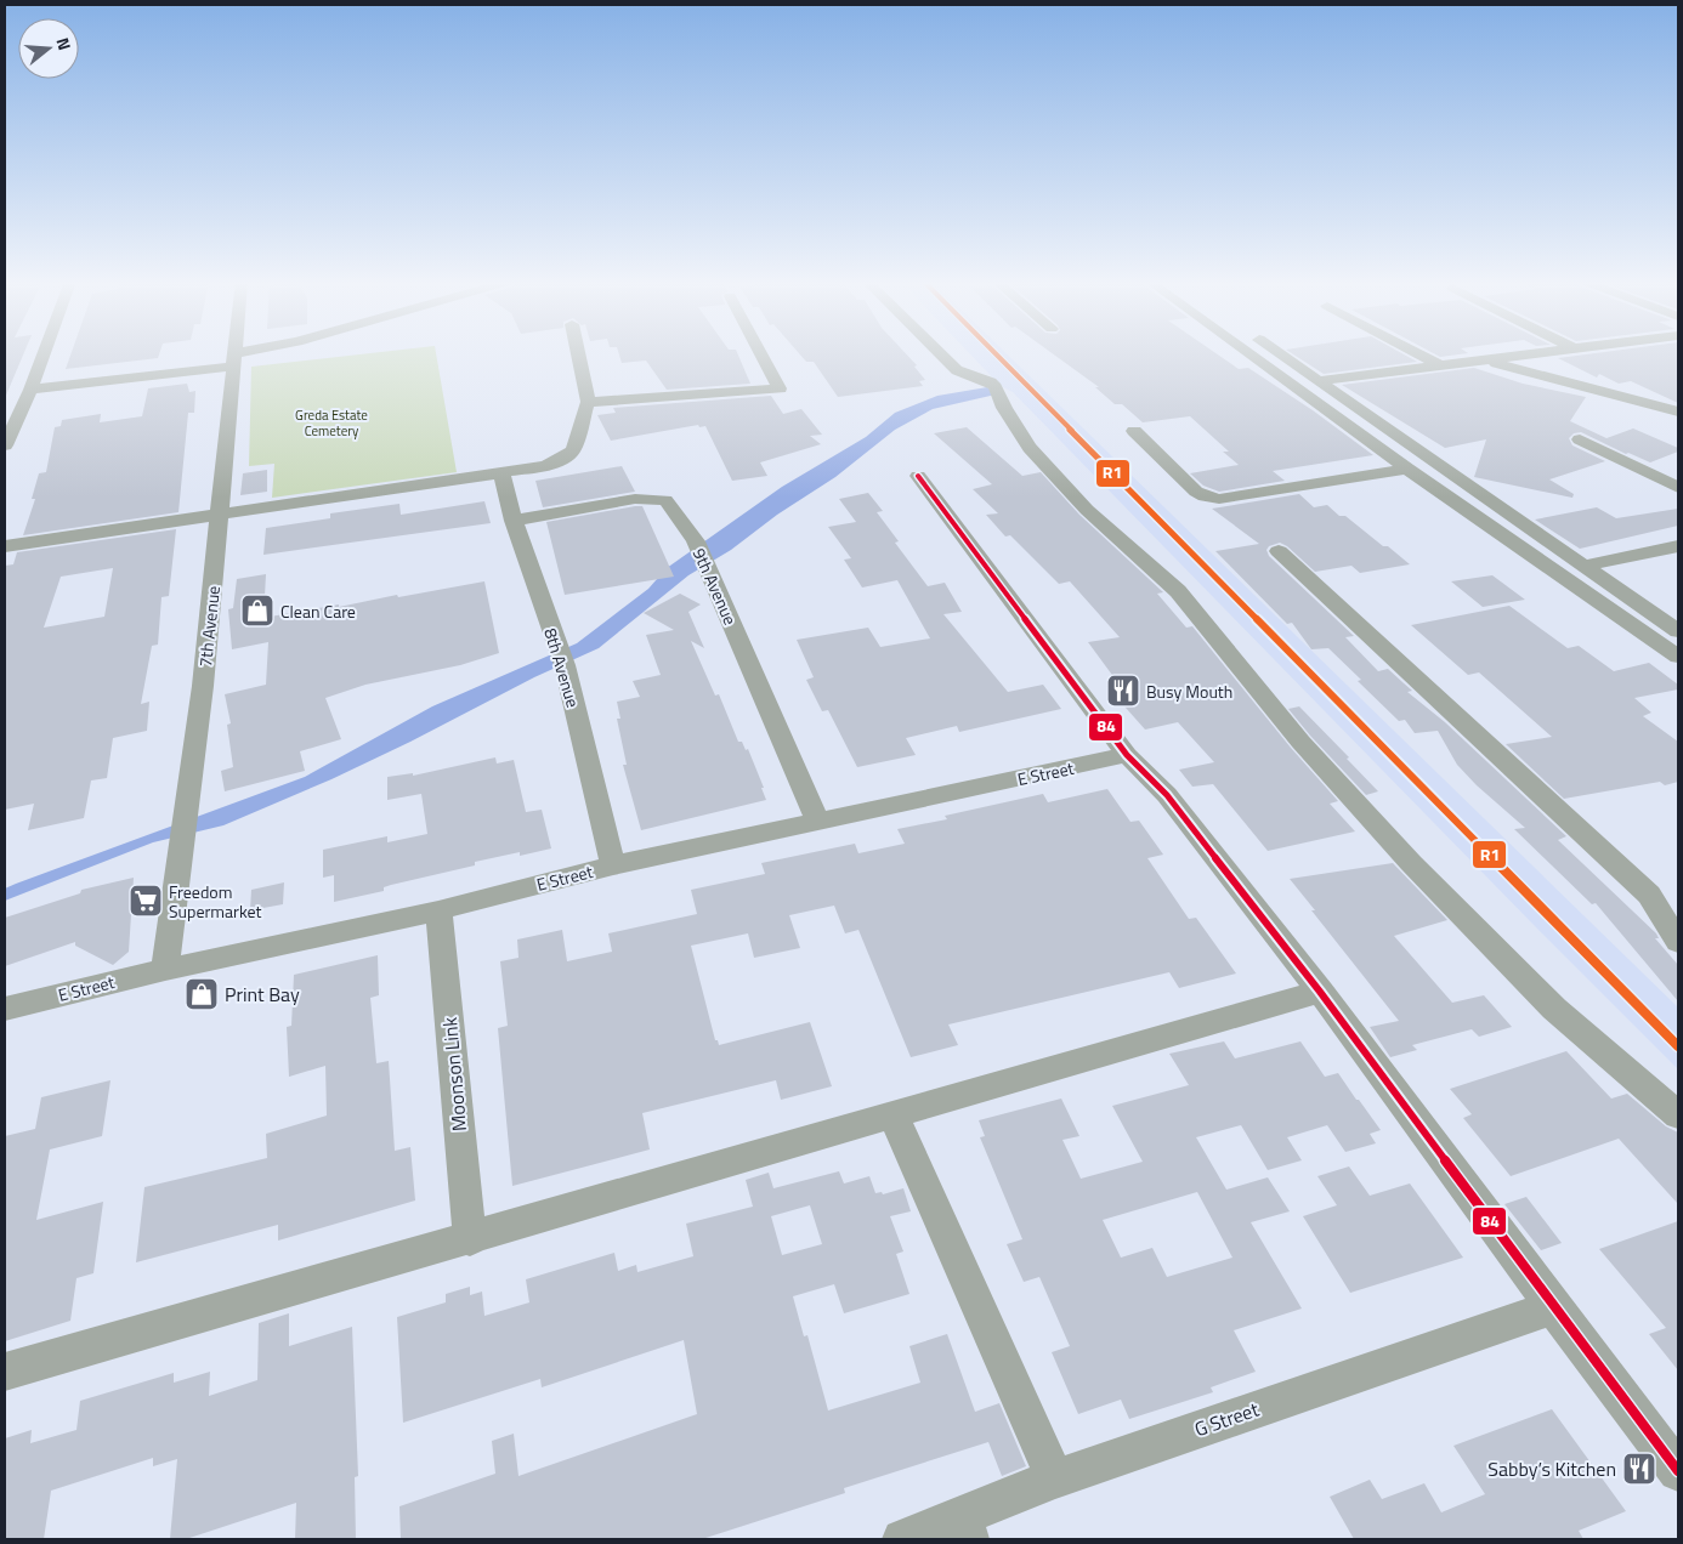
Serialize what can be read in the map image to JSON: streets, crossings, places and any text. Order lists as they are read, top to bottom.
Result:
{
  "streets": {
    "street": [
      "9th Avenue",
      "7th Avenue",
      "8th Avenue",
      "E Street",
      "Moonson Link",
      "G Street"
    ]
  },
  "crossings": [
    ["9th Avenue", "8th Avenue"],
    ["9th Avenue", "E Street"],
    ["7th Avenue", "E Street"],
    ["8th Avenue", "E Street"],
    ["E Street", "Moonson Link"]
  ],
  "parks": ["Greda Estate Cemetery"],
  "places": {
    "shop": ["Clean Care", "Print Bay"],
    "restaurant": ["Busy Mouth", "Sabby’s Kitchen"],
    "supermarket": ["Freedom Supermarket"]
  },
  "lines": ["transit line R1", "transit line 84"],
  "north": "right"
}
